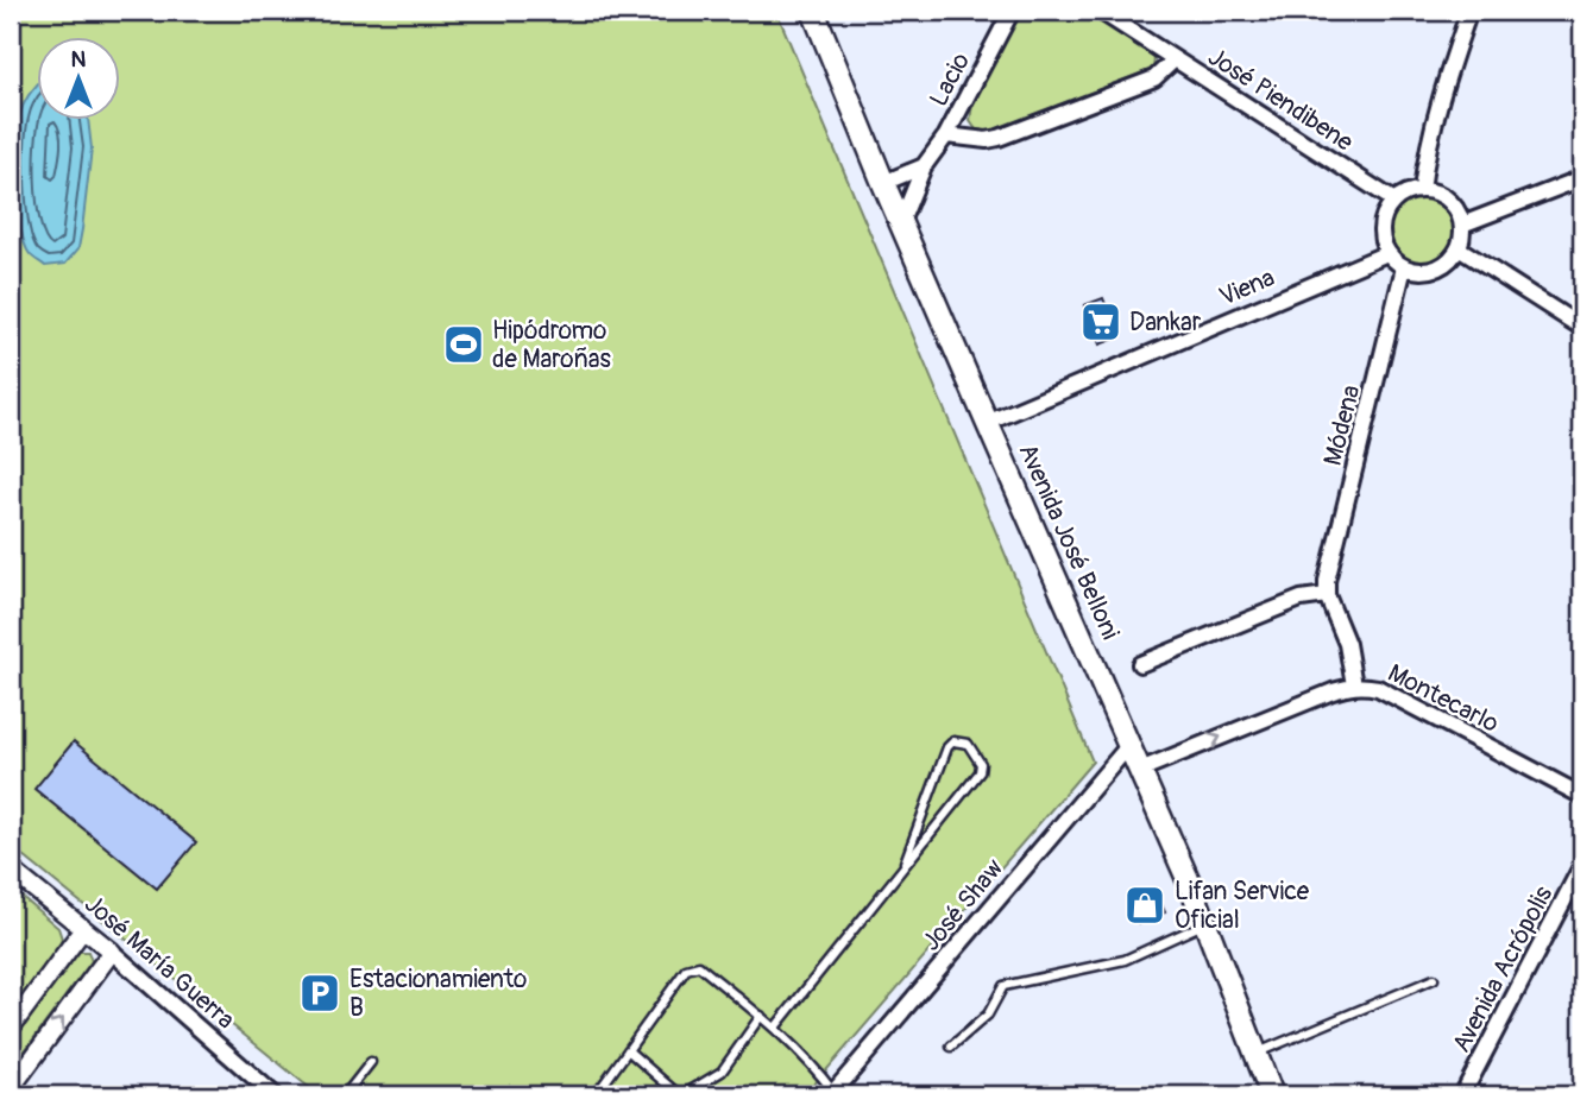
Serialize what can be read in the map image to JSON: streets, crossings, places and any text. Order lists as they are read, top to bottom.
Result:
{
  "streets": {
    "main road": ["Avenida José Belloni"],
    "street": [
      "Lacio",
      "José Piendibene",
      "Viena",
      "Módena",
      "Montecarlo",
      "José Shaw",
      "José María Guerra",
      "Avenida Acrópolis"
    ]
  },
  "crossings": [
    ["Lacio", "Avenida José Belloni"],
    ["José Piendibene", "Viena"],
    ["José Piendibene", "Módena"],
    ["Viena", "Módena"],
    ["Viena", "Avenida José Belloni"],
    ["Avenida José Belloni", "Montecarlo"],
    ["Avenida José Belloni", "José Shaw"]
  ],
  "places": {
    "supermarket": ["Dankar"],
    "sports": ["Hipódromo de Maroñas"],
    "shop": ["Lifan Service Oficial"],
    "parking": ["Estacionamiento B"]
  },
  "north": "top"
}
